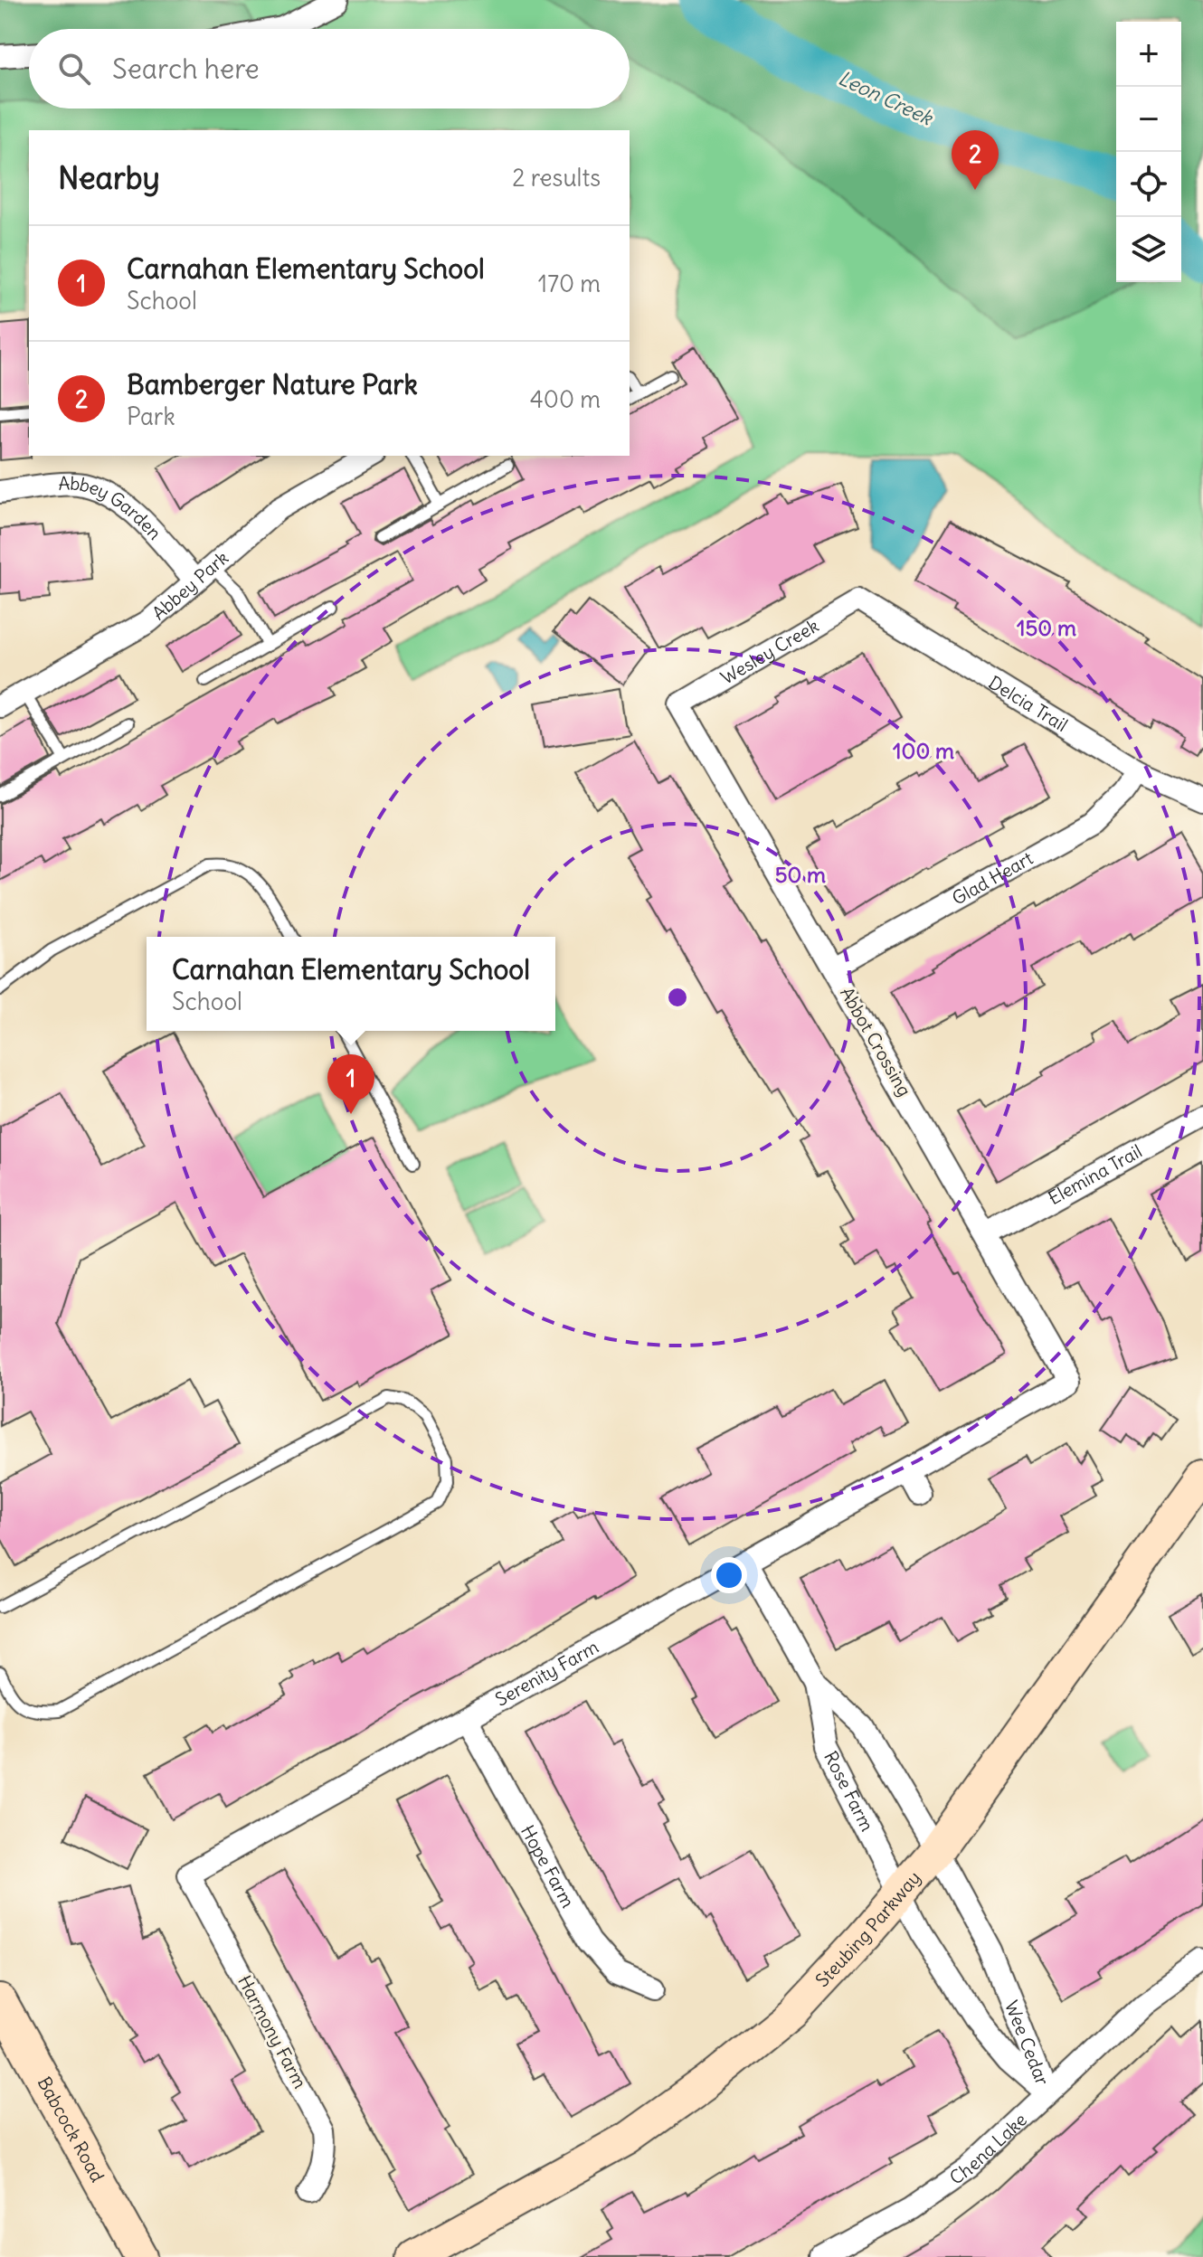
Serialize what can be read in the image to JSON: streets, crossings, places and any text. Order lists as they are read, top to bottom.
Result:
{
  "streets": {
    "street": [
      "Abbey Garden",
      "Abbey Park",
      "Wesley Creek",
      "Delcia Trail",
      "Glad Heart",
      "Abbot Crossing",
      "Elemina Trail",
      "Serenity Farm",
      "Rose Farm",
      "Hope Farm",
      "Steubing Parkway",
      "Harmony Farm",
      "Wee Cedar",
      "Babcock Road",
      "Chena Lake"
    ]
  },
  "crossings": [
    ["Abbey Garden", "Abbey Park"],
    ["Wesley Creek", "Delcia Trail"],
    ["Wesley Creek", "Abbot Crossing"],
    ["Delcia Trail", "Glad Heart"],
    ["Glad Heart", "Abbot Crossing"],
    ["Abbot Crossing", "Elemina Trail"],
    ["Abbot Crossing", "Serenity Farm"],
    ["Serenity Farm", "Rose Farm"],
    ["Serenity Farm", "Hope Farm"],
    ["Serenity Farm", "Harmony Farm"],
    ["Rose Farm", "Steubing Parkway"],
    ["Rose Farm", "Wee Cedar"],
    ["Steubing Parkway", "Wee Cedar"],
    ["Wee Cedar", "Chena Lake"]
  ],
  "water": ["Leon Creek"],
  "page": {
    "map_buttons": ["+", "−"],
    "search": "Search here",
    "pins": ["2", "1"],
    "heading": ["Nearby", "2 results"],
    "list": [
      {
        "mark": "1",
        "name": "Carnahan Elementary School",
        "note": "School",
        "value": "170 m"
      },
      {
        "mark": "2",
        "name": "Bamberger Nature Park",
        "note": "Park",
        "value": "400 m"
      }
    ],
    "popup": ["Carnahan Elementary School", "School"]
  },
  "rings": ["150 m", "100 m", "50 m"]
}
